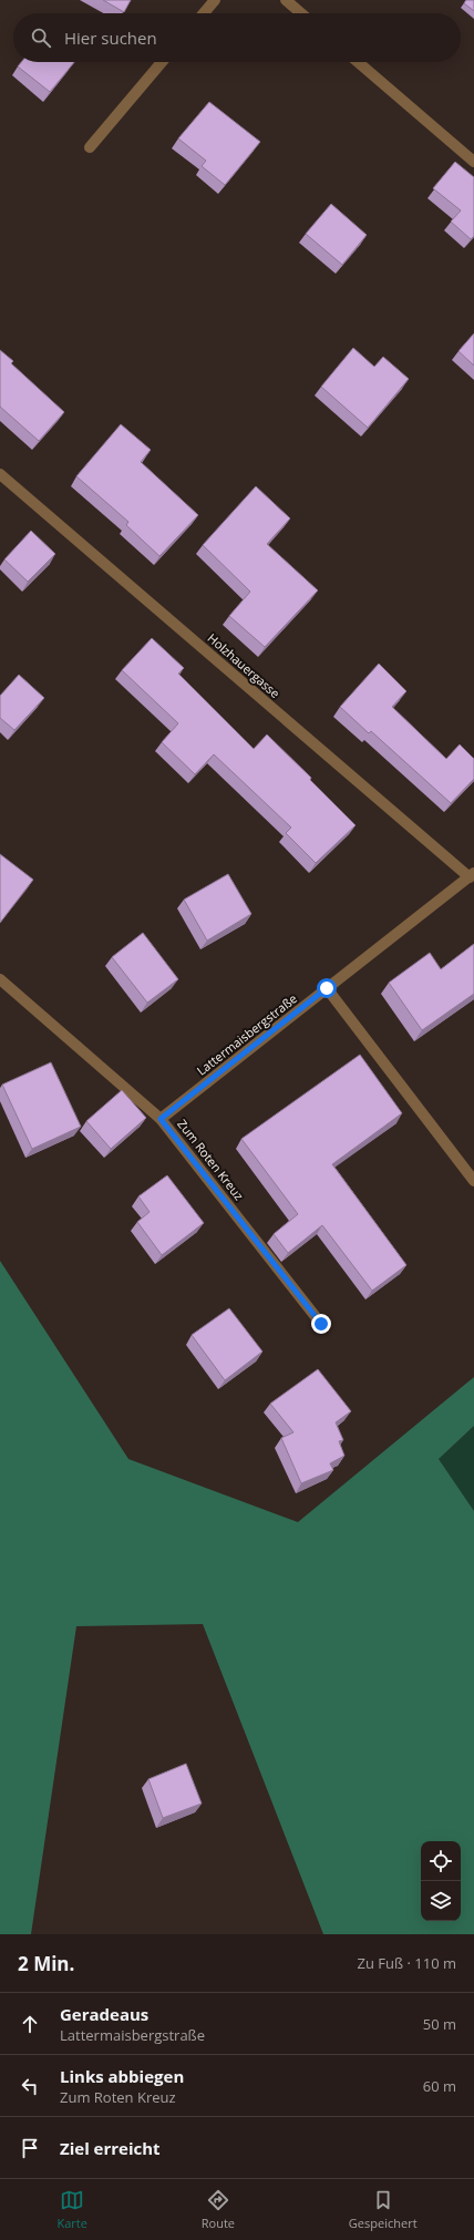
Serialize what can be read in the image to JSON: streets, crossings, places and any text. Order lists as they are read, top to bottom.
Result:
{
  "streets": {
    "street": ["Holzhauergasse", "Lattermaisbergstraße", "Zum Roten Kreuz"]
  },
  "crossings": [
    ["Holzhauergasse", "Lattermaisbergstraße"],
    ["Lattermaisbergstraße", "Zum Roten Kreuz"]
  ],
  "page": {
    "search": "Hier suchen",
    "heading": ["2 Min.", "Zu Fuß · 110 m"],
    "list": [
      ["Geradeaus", "Lattermaisbergstraße", "50 m"],
      ["Links abbiegen", "Zum Roten Kreuz", "60 m"],
      "Ziel erreicht"
    ],
    "nav": ["Karte", "Route", "Gespeichert"]
  }
}
